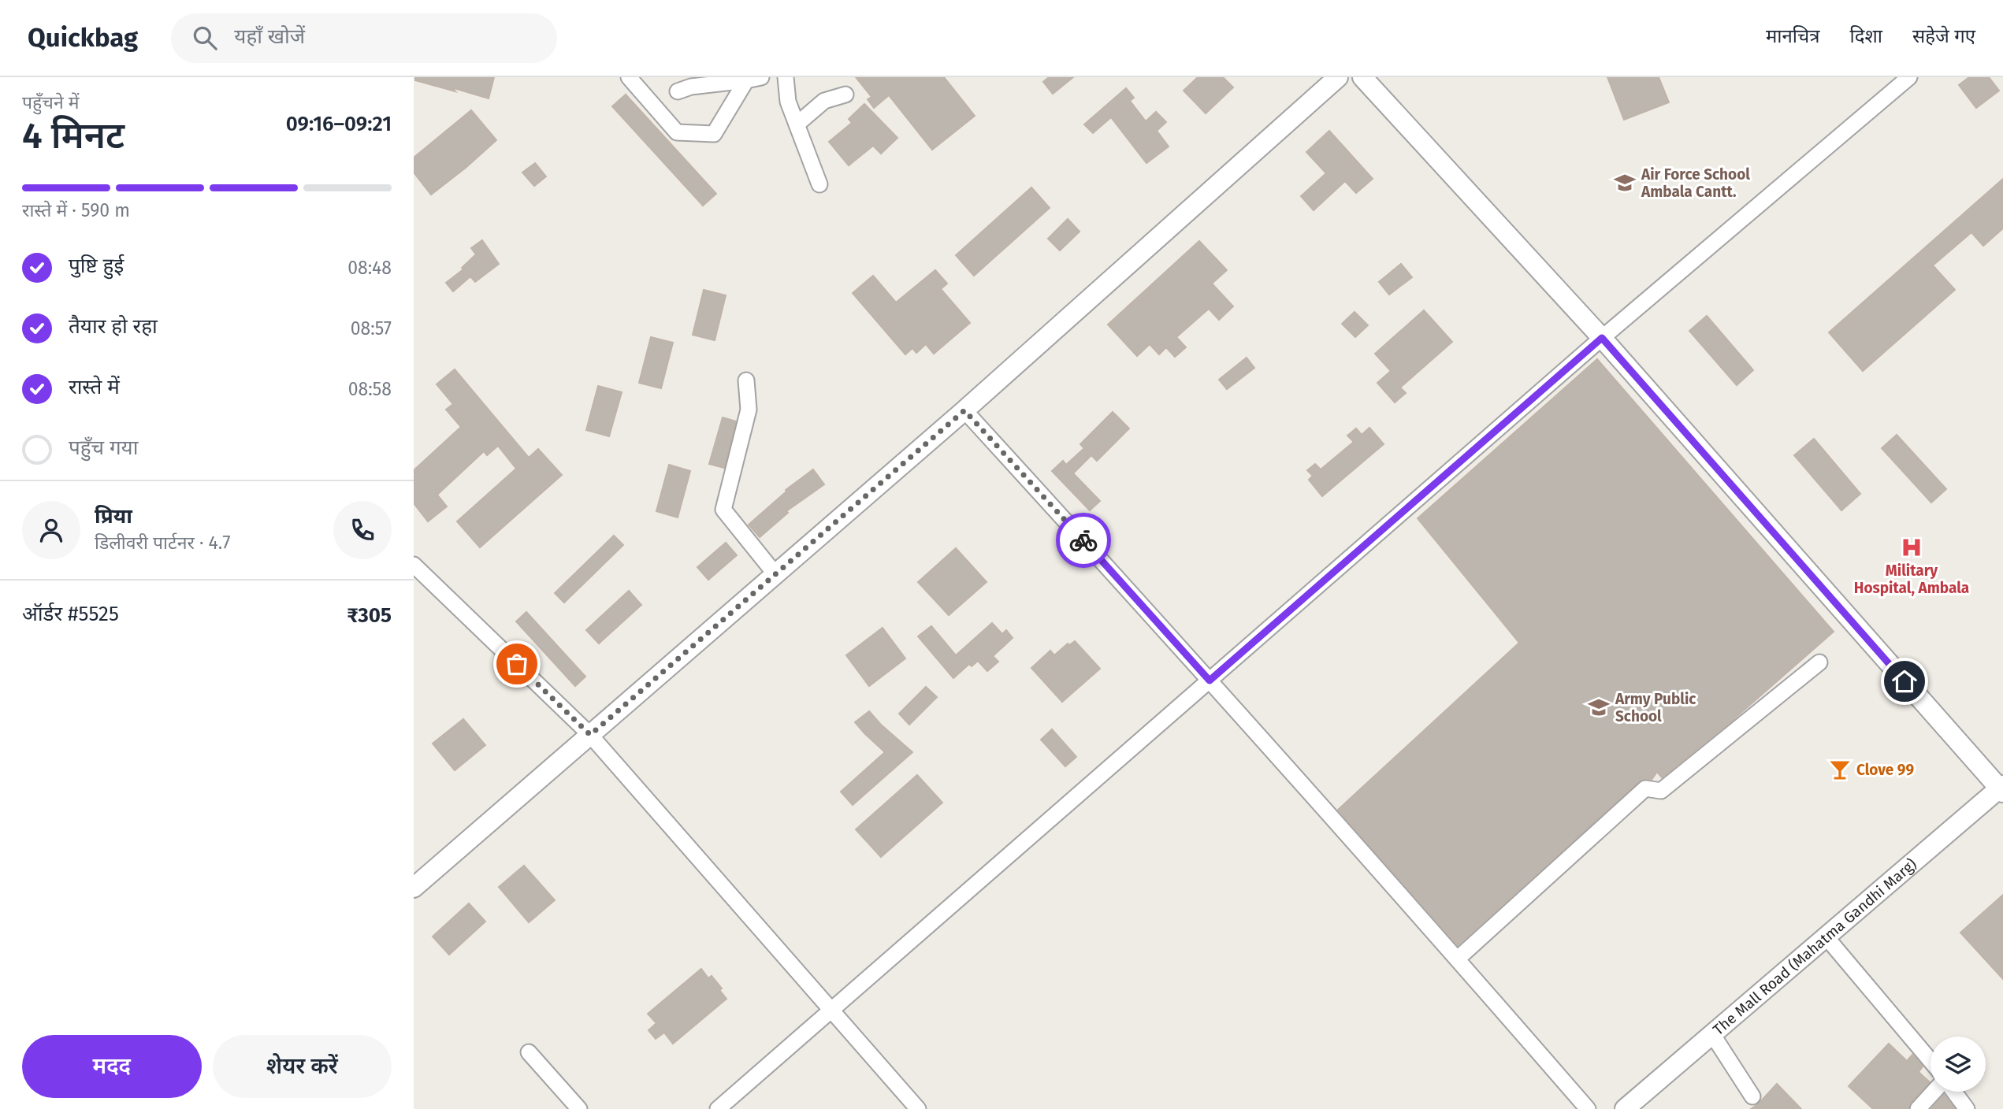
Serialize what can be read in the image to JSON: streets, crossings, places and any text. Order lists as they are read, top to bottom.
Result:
{
  "streets": {
    "street": ["The Mall Road (Mahatma Gandhi Marg)"]
  },
  "places": {
    "school or university": ["Air Force School Ambala Cantt.", "Army Public School"],
    "hospital": ["Military Hospital, Ambala"],
    "bar": ["Clove 99"]
  },
  "page": {
    "header": "Quickbag",
    "search": "यहाँ खोजें",
    "nav": ["मानचित्र", "दिशा", "सहेजे गए"],
    "heading": ["4 मिनट", "पहुँचने में", "09:16–09:21"],
    "panel": [
      "प्रिया",
      "डिलीवरी पार्टनर · 4.7",
      "ऑर्डर #5525",
      "₹305"
    ],
    "bar": "रास्ते में · 590 m",
    "list": [
      ["पुष्टि हुई", "08:48"],
      ["तैयार हो रहा", "08:57"],
      ["रास्ते में", "08:58"],
      "पहुँच गया"
    ],
    "buttons": ["मदद", "शेयर करें"]
  }
}
